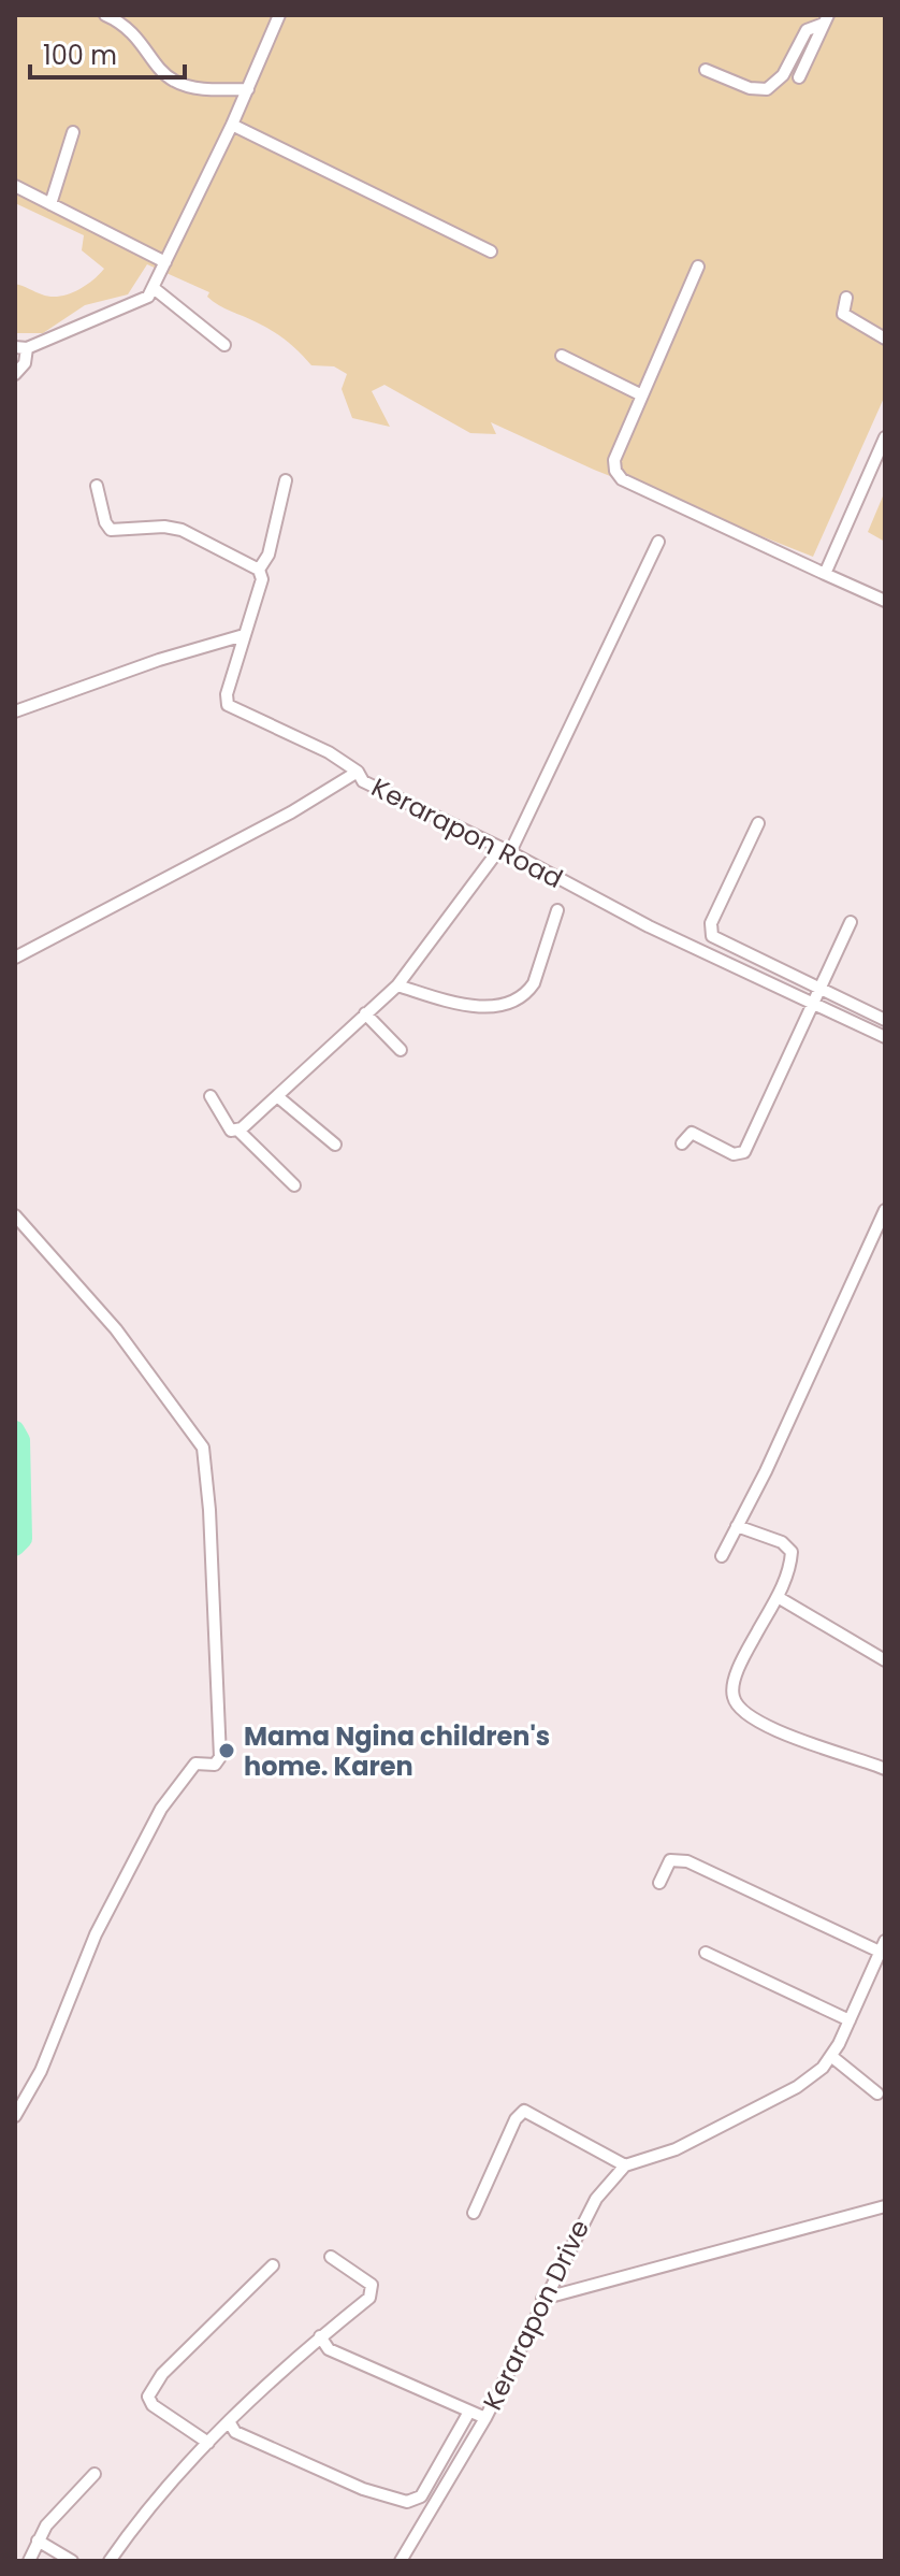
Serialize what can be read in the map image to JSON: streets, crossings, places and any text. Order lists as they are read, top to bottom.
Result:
{
  "streets": {
    "street": ["Kerarapon Road", "Kerarapon Drive"]
  },
  "places": ["Mama Ngina children's home. Karen"],
  "scale_bar": "100 m"
}
